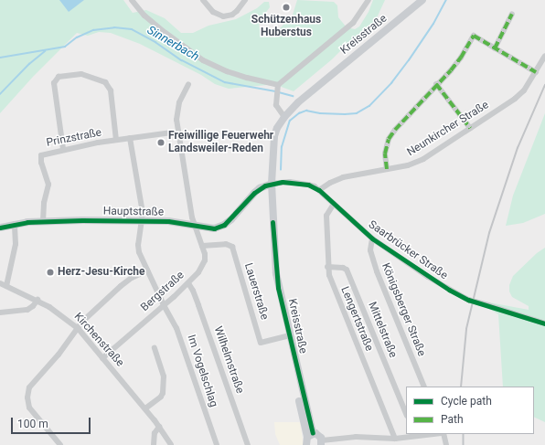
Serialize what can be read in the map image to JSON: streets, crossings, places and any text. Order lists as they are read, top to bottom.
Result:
{
  "streets": {
    "main road": ["Kreisstraße", "Hauptstraße"],
    "street": [
      "Neunkircher Straße",
      "Prinzstraße",
      "Saarbrücker Straße",
      "Bergstraße",
      "Lauerstraße",
      "Königsberger Straße",
      "Lengertstraße",
      "Mittelstraße",
      "Kirchenstraße",
      "Wilhelmstraße",
      "Im Vogelschlag"
    ]
  },
  "crossings": [
    ["Kreisstraße", "Hauptstraße"],
    ["Kreisstraße", "Saarbrücker Straße"],
    ["Kreisstraße", "Lauerstraße"],
    ["Neunkircher Straße", "Saarbrücker Straße"],
    ["Prinzstraße", "Hauptstraße"],
    ["Hauptstraße", "Saarbrücker Straße"],
    ["Hauptstraße", "Bergstraße"],
    ["Hauptstraße", "Im Vogelschlag"],
    ["Saarbrücker Straße", "Königsberger Straße"],
    ["Saarbrücker Straße", "Lengertstraße"],
    ["Bergstraße", "Lauerstraße"],
    ["Bergstraße", "Kirchenstraße"],
    ["Bergstraße", "Wilhelmstraße"],
    ["Bergstraße", "Im Vogelschlag"],
    ["Lengertstraße", "Mittelstraße"]
  ],
  "water": ["Sinnerbach"],
  "places": ["Schützenhaus Huberstus", "Freiwillige Feuerwehr Landsweiler-Reden", "Herz-Jesu-Kirche"],
  "legend": ["Cycle path", "Path"],
  "scale_bar": "100 m"
}
